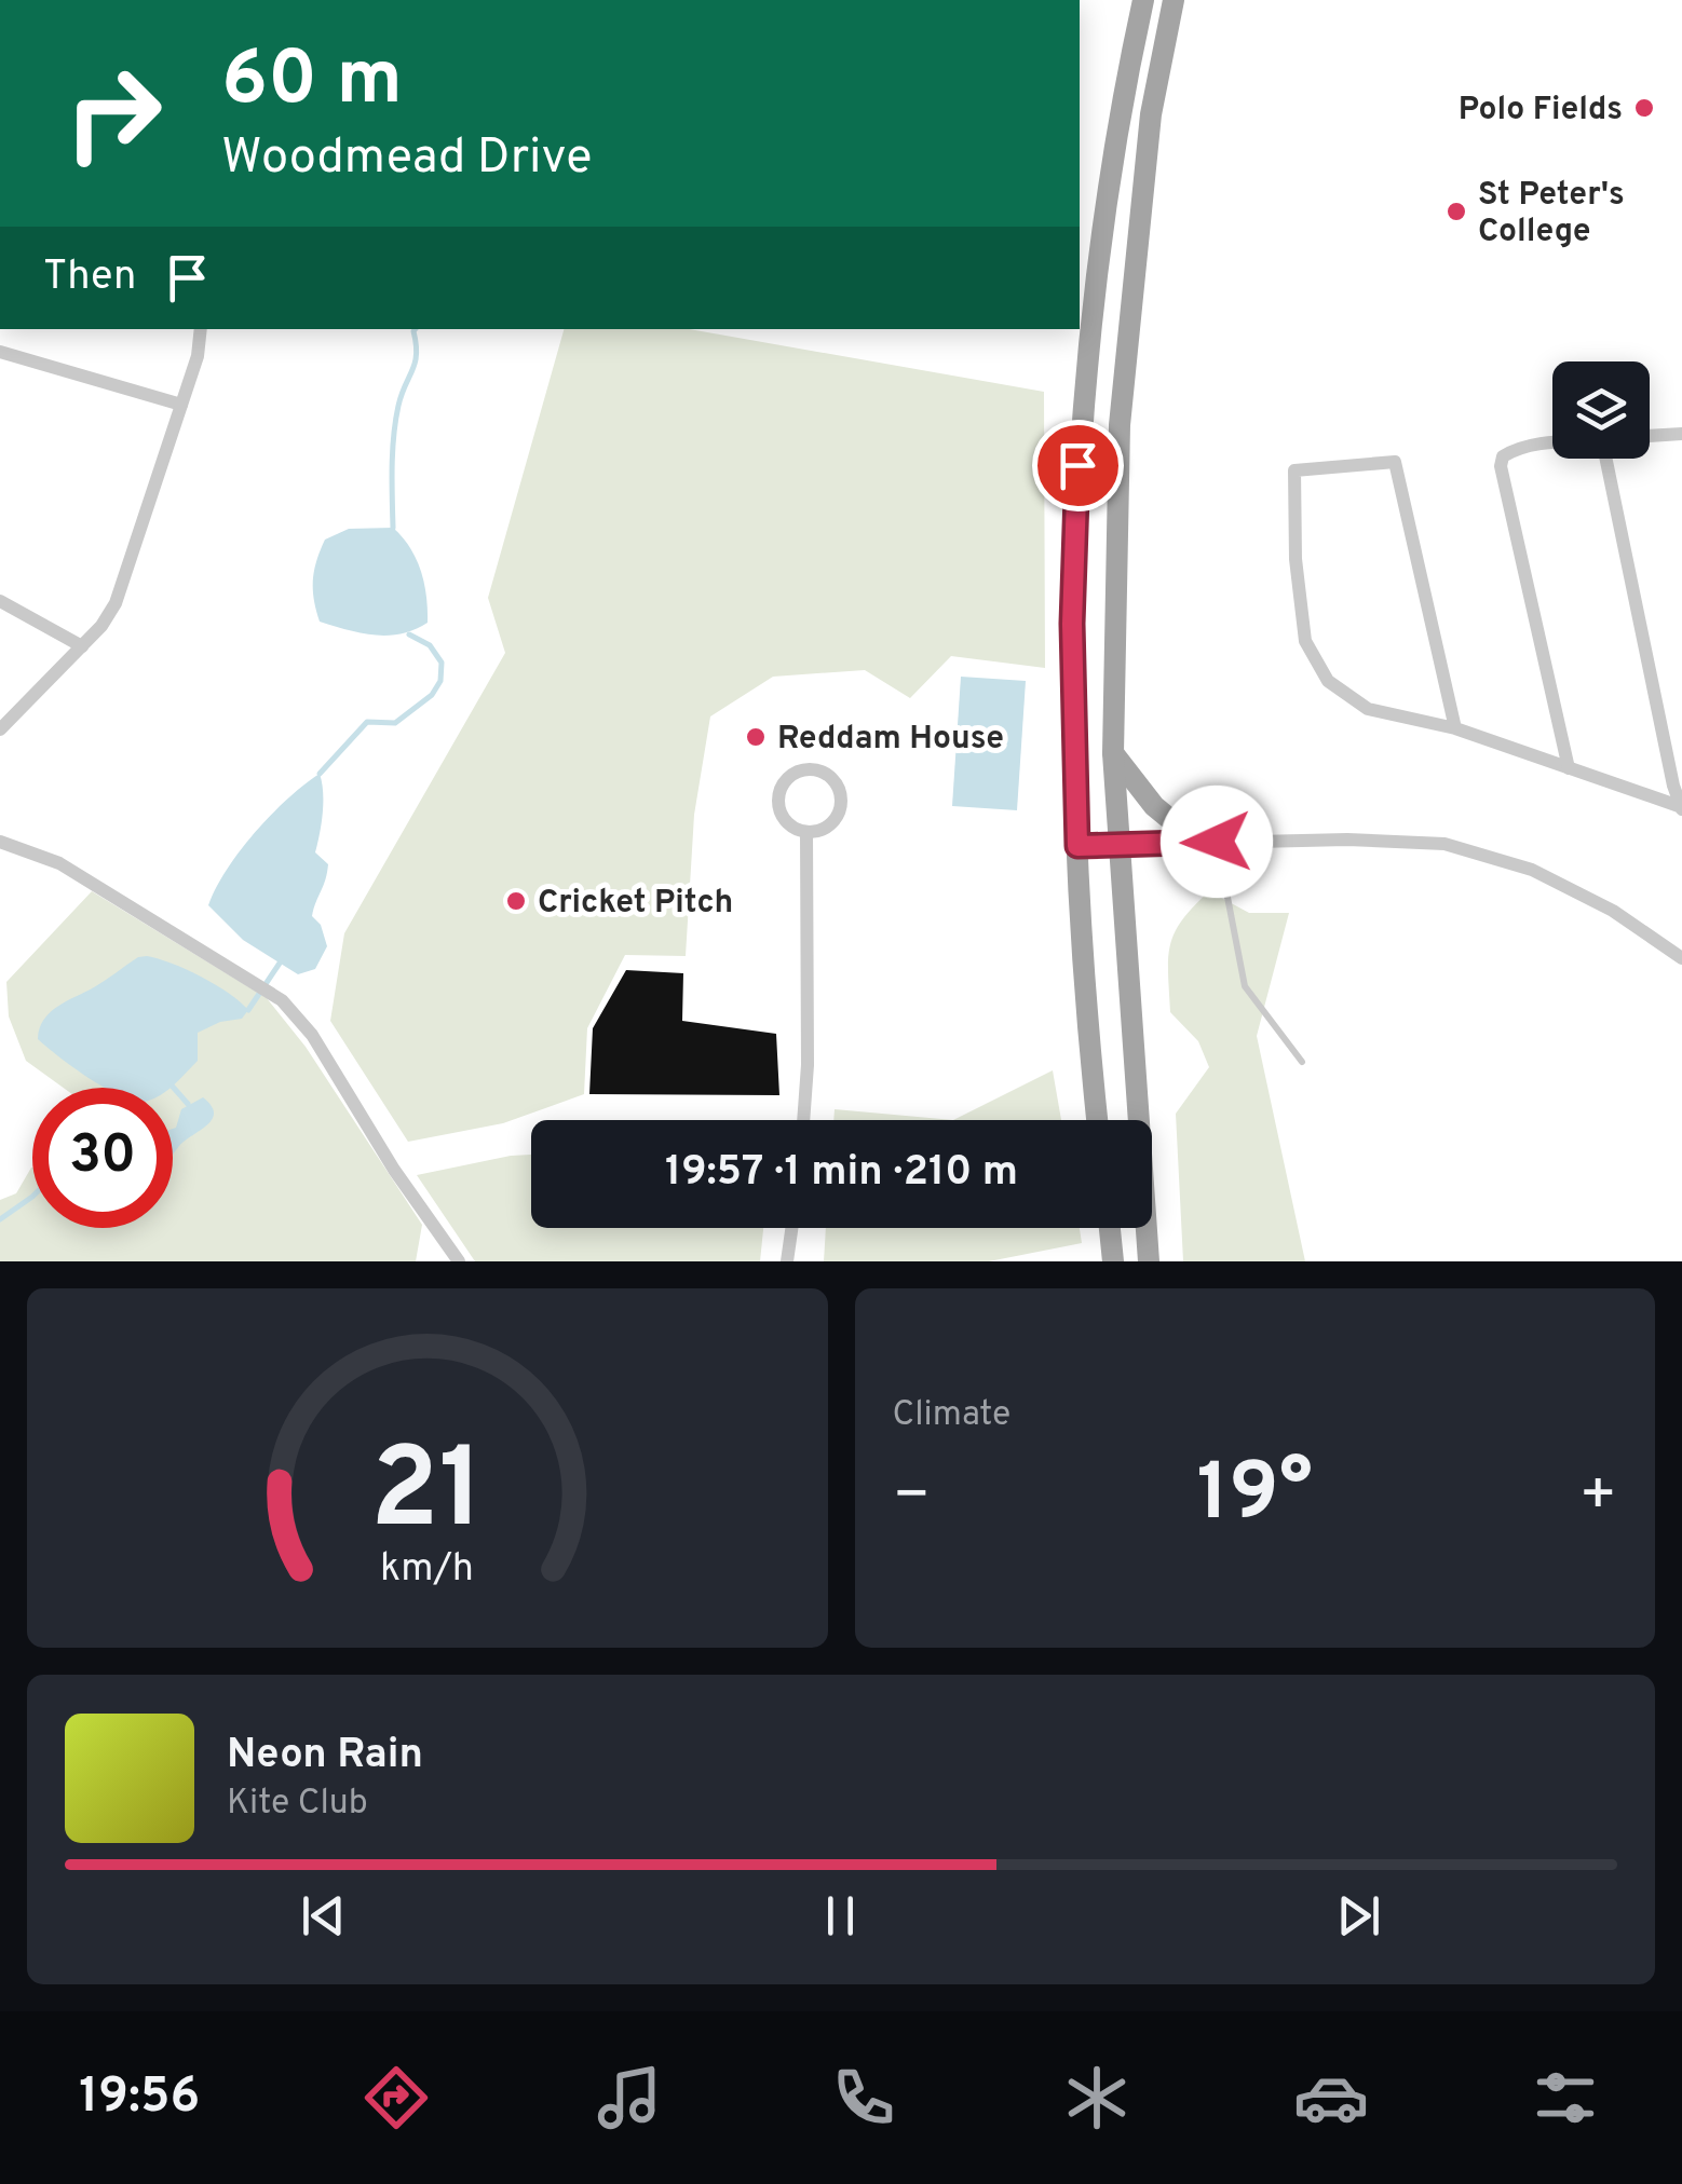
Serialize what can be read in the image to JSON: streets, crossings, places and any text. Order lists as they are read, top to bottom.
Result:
{
  "places": [
    "Polo Fields",
    "St Peter's College",
    "Reddam House",
    "Cricket Pitch"
  ],
  "page": {
    "turn": ["60 m", "Woodmead Drive"],
    "then": "Then",
    "limit": "30",
    "trip": "19:57 · 1 min · 210 m",
    "tile": "Climate",
    "heat": ["−", "19°", "+"],
    "song": ["Neon Rain", "Kite Club"],
    "tabs": "19:56",
    "gauge": ["21", "km/h"]
  }
}
